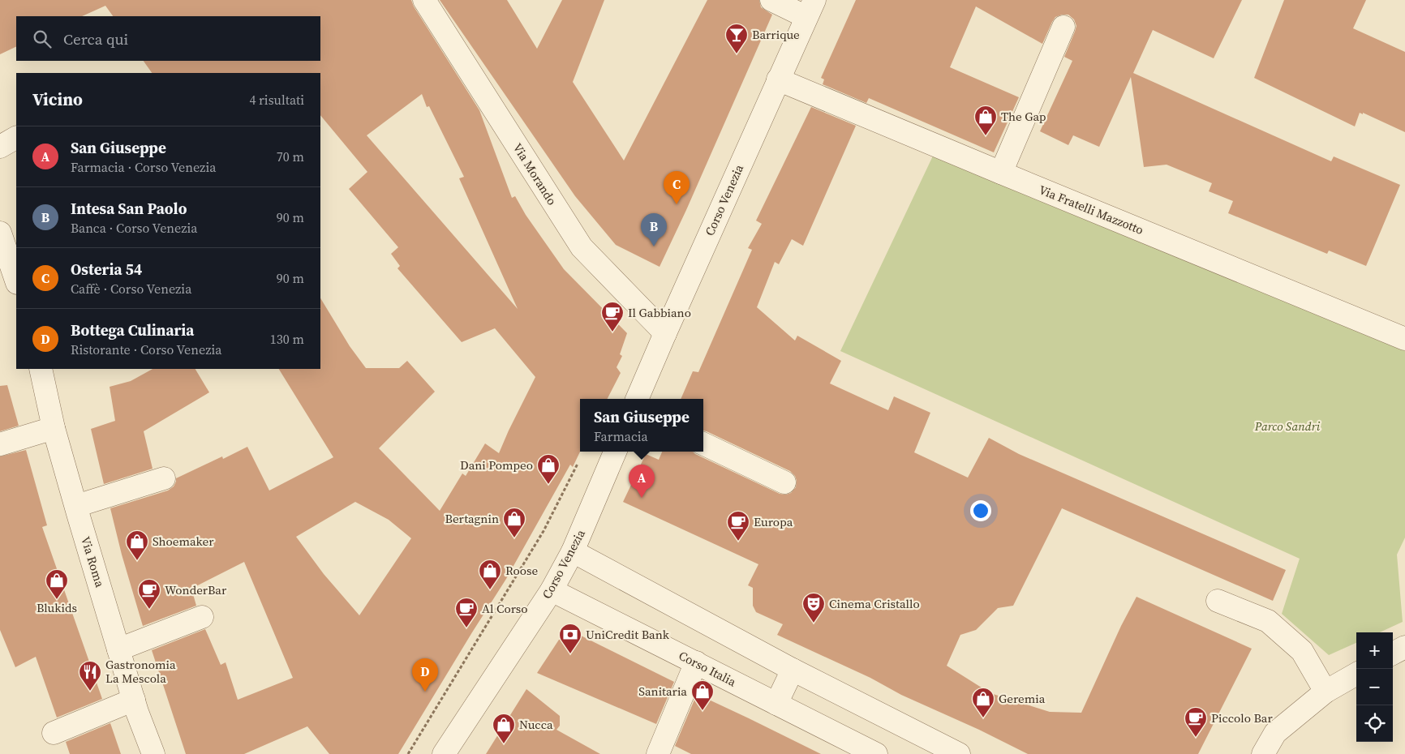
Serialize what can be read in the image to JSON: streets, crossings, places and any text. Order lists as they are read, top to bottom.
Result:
{
  "streets": {
    "street": [
      "Via Morando",
      "Corso Venezia",
      "Via Fratelli Mazzotto",
      "Via Roma",
      "Corso Italia"
    ]
  },
  "crossings": [
    ["Via Morando", "Corso Venezia"],
    ["Corso Venezia", "Via Fratelli Mazzotto"],
    ["Corso Venezia", "Corso Italia"]
  ],
  "parks": ["Parco Sandri"],
  "places": {
    "bar": ["Barrique"],
    "shop": [
      "The Gap",
      "Dani Pompeo",
      "Bertagnin",
      "Shoemaker",
      "Roose",
      "Blukids",
      "Sanitaria",
      "Geremia",
      "Nucca"
    ],
    "cafe": [
      "Il Gabbiano",
      "Europa",
      "WonderBar",
      "Al Corso",
      "Piccolo Bar"
    ],
    "theatre": ["Cinema Cristallo"],
    "bank": ["UniCredit Bank"],
    "restaurant": ["Gastronomia La Mescola"]
  },
  "page": {
    "search": "Cerca qui",
    "heading": ["Vicino", "4 risultati"],
    "list": [
      {
        "mark": "A",
        "name": "San Giuseppe",
        "note": "Farmacia · Corso Venezia",
        "value": "70 m"
      },
      {
        "mark": "B",
        "name": "Intesa San Paolo",
        "note": "Banca · Corso Venezia",
        "value": "90 m"
      },
      {
        "mark": "C",
        "name": "Osteria 54",
        "note": "Caffè · Corso Venezia",
        "value": "90 m"
      },
      {
        "mark": "D",
        "name": "Bottega Culinaria",
        "note": "Ristorante · Corso Venezia",
        "value": "130 m"
      }
    ],
    "pins": [
      "C",
      "B",
      "A",
      "D"
    ],
    "popup": ["San Giuseppe", "Farmacia"],
    "map_buttons": ["+", "−"]
  }
}
